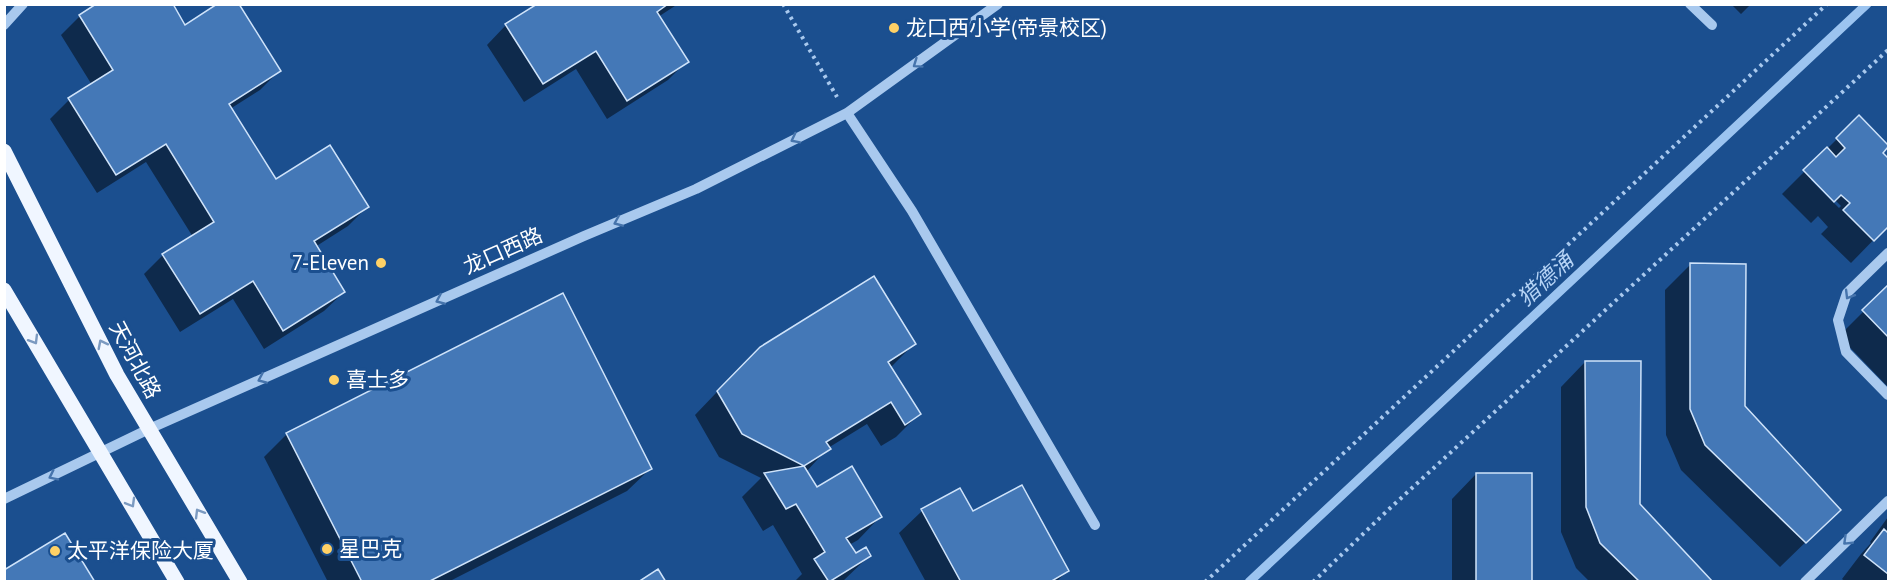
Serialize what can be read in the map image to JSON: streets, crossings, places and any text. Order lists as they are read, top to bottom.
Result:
{
  "streets": {
    "main road": ["天河北路"],
    "street": ["龙口西路"]
  },
  "crossings": [
    ["龙口西路", "天河北路"]
  ],
  "one_way": ["龙口西路"],
  "water": ["猎德涌"],
  "places": [
    "龙口西小学(帝景校区)",
    "7-Eleven",
    "喜士多",
    "星巴克",
    "太平洋保险大厦"
  ]
}
